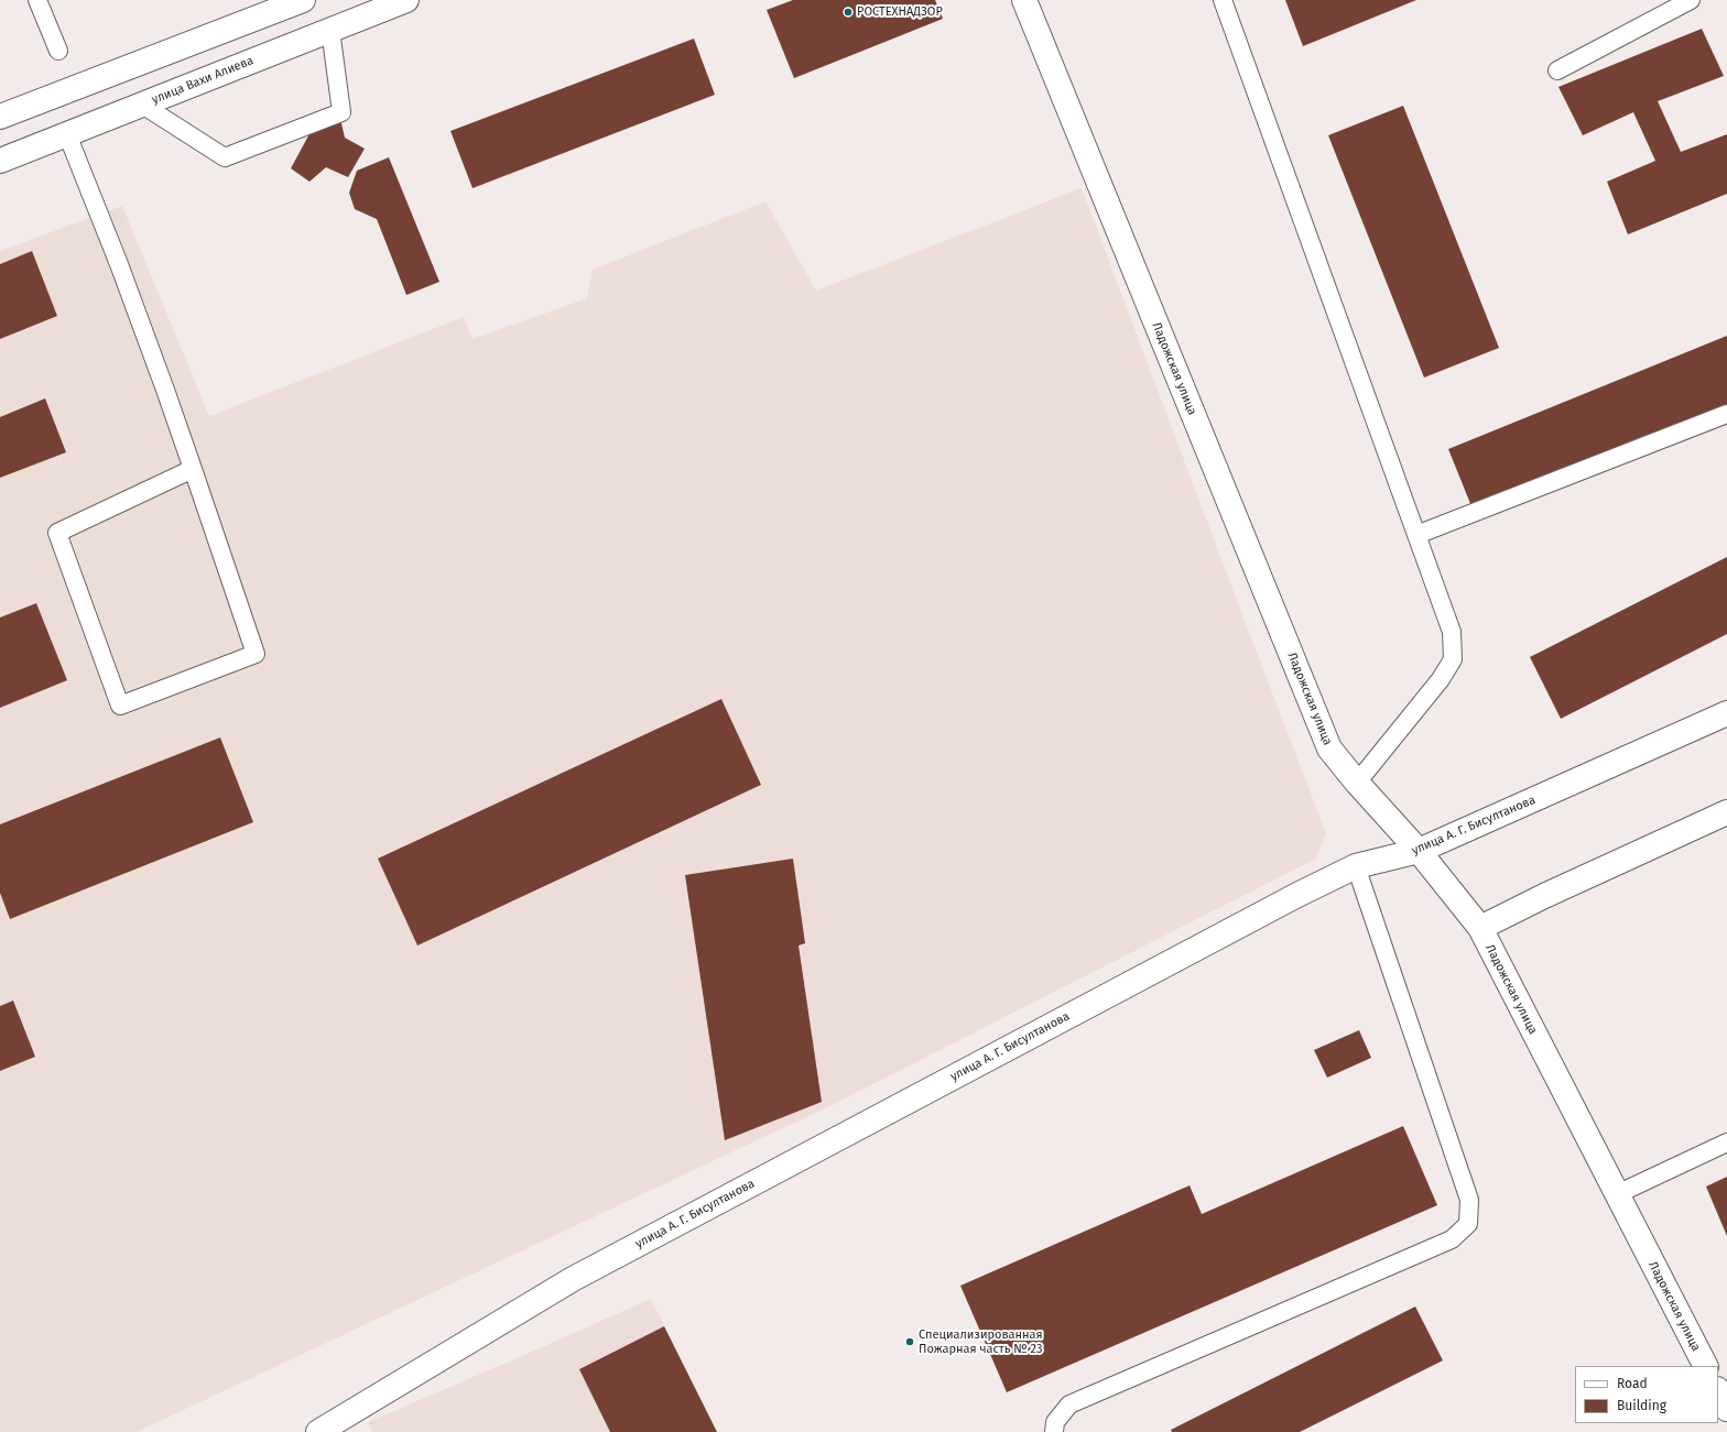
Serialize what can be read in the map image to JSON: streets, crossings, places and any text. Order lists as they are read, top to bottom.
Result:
{
  "streets": {
    "street": ["улица Вахи Алиева", "Ладожская улица", "улица А. Г. Бисултанова"]
  },
  "crossings": [
    ["Ладожская улица", "улица А. Г. Бисултанова"]
  ],
  "places": ["РОСТЕХНАДЗОР", "Специализированная Пожарная часть № 23"],
  "legend": ["Road", "Building"]
}
